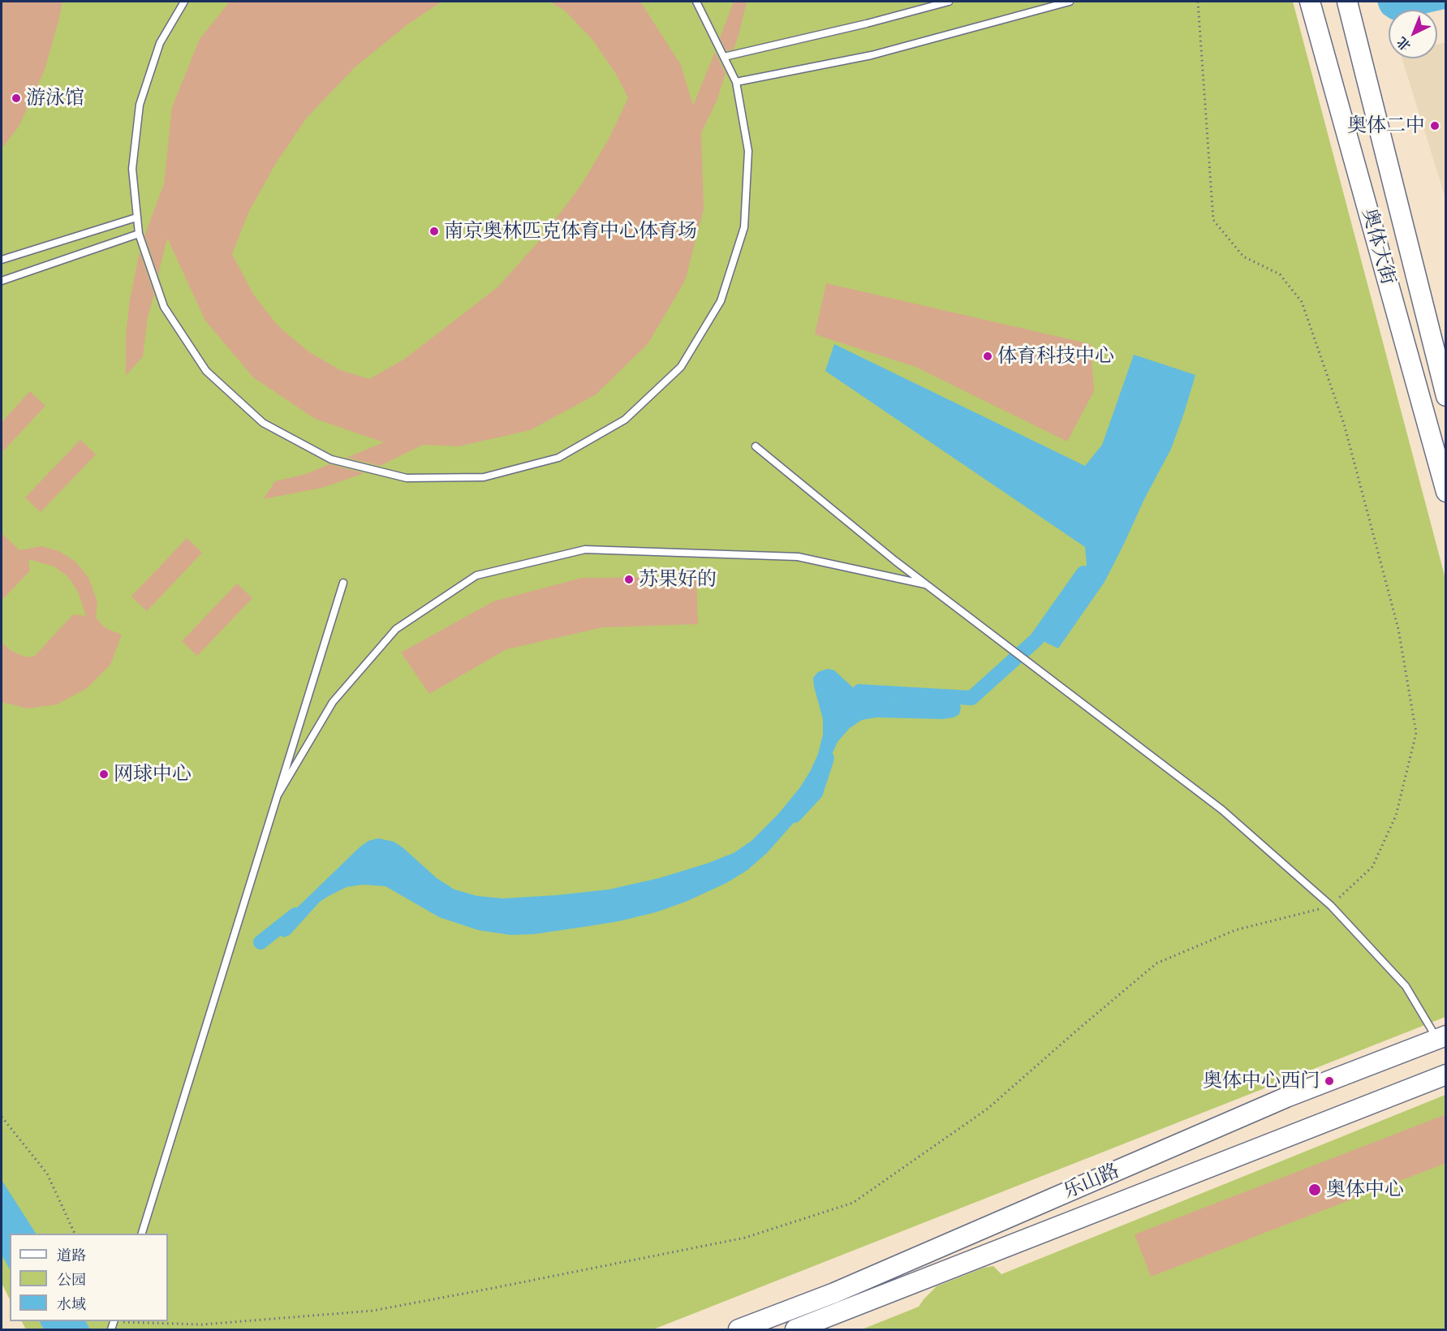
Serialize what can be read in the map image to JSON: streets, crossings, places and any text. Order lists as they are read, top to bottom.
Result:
{
  "streets": {
    "street": ["奥体大街", "乐山路"]
  },
  "places": [
    "游泳馆",
    "奥体二中",
    "南京奥林匹克体育中心体育场",
    "体育科技中心",
    "苏果好的",
    "网球中心",
    "奥体中心西门",
    "奥体中心"
  ],
  "legend": ["道路", "公园", "水域"],
  "north": "bottom left"
}
